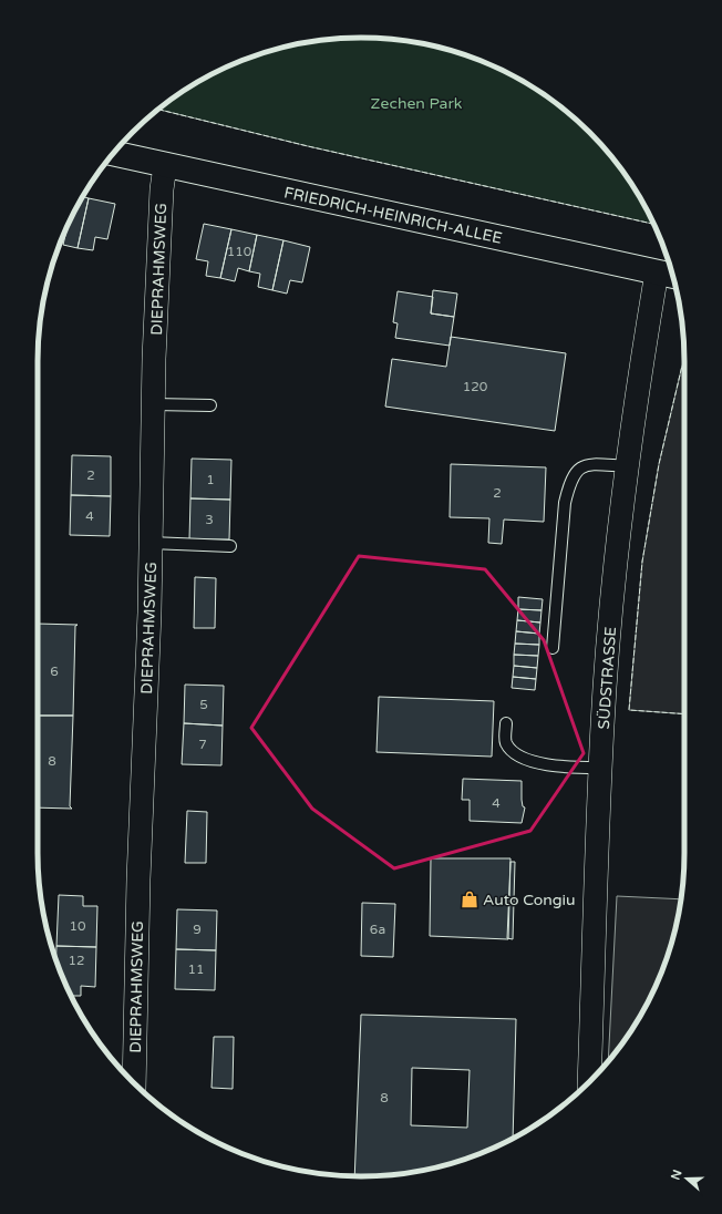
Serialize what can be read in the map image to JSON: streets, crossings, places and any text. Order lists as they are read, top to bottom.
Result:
{
  "streets": {
    "main road": ["FRIEDRICH-HEINRICH-ALLEE"],
    "street": ["DIEPRAHMSWEG", "SÜDSTRASSE"]
  },
  "crossings": [
    ["FRIEDRICH-HEINRICH-ALLEE", "DIEPRAHMSWEG"],
    ["FRIEDRICH-HEINRICH-ALLEE", "SÜDSTRASSE"]
  ],
  "parks": ["Zechen Park"],
  "places": {
    "shop": ["Auto Congiu"]
  },
  "house_numbers": [
    "110",
    "120",
    "2",
    "1",
    "2",
    "4",
    "3",
    "6",
    "5",
    "7",
    "8",
    "4",
    "10",
    "9",
    "6a",
    "12",
    "11",
    "8"
  ],
  "north": "left"
}
